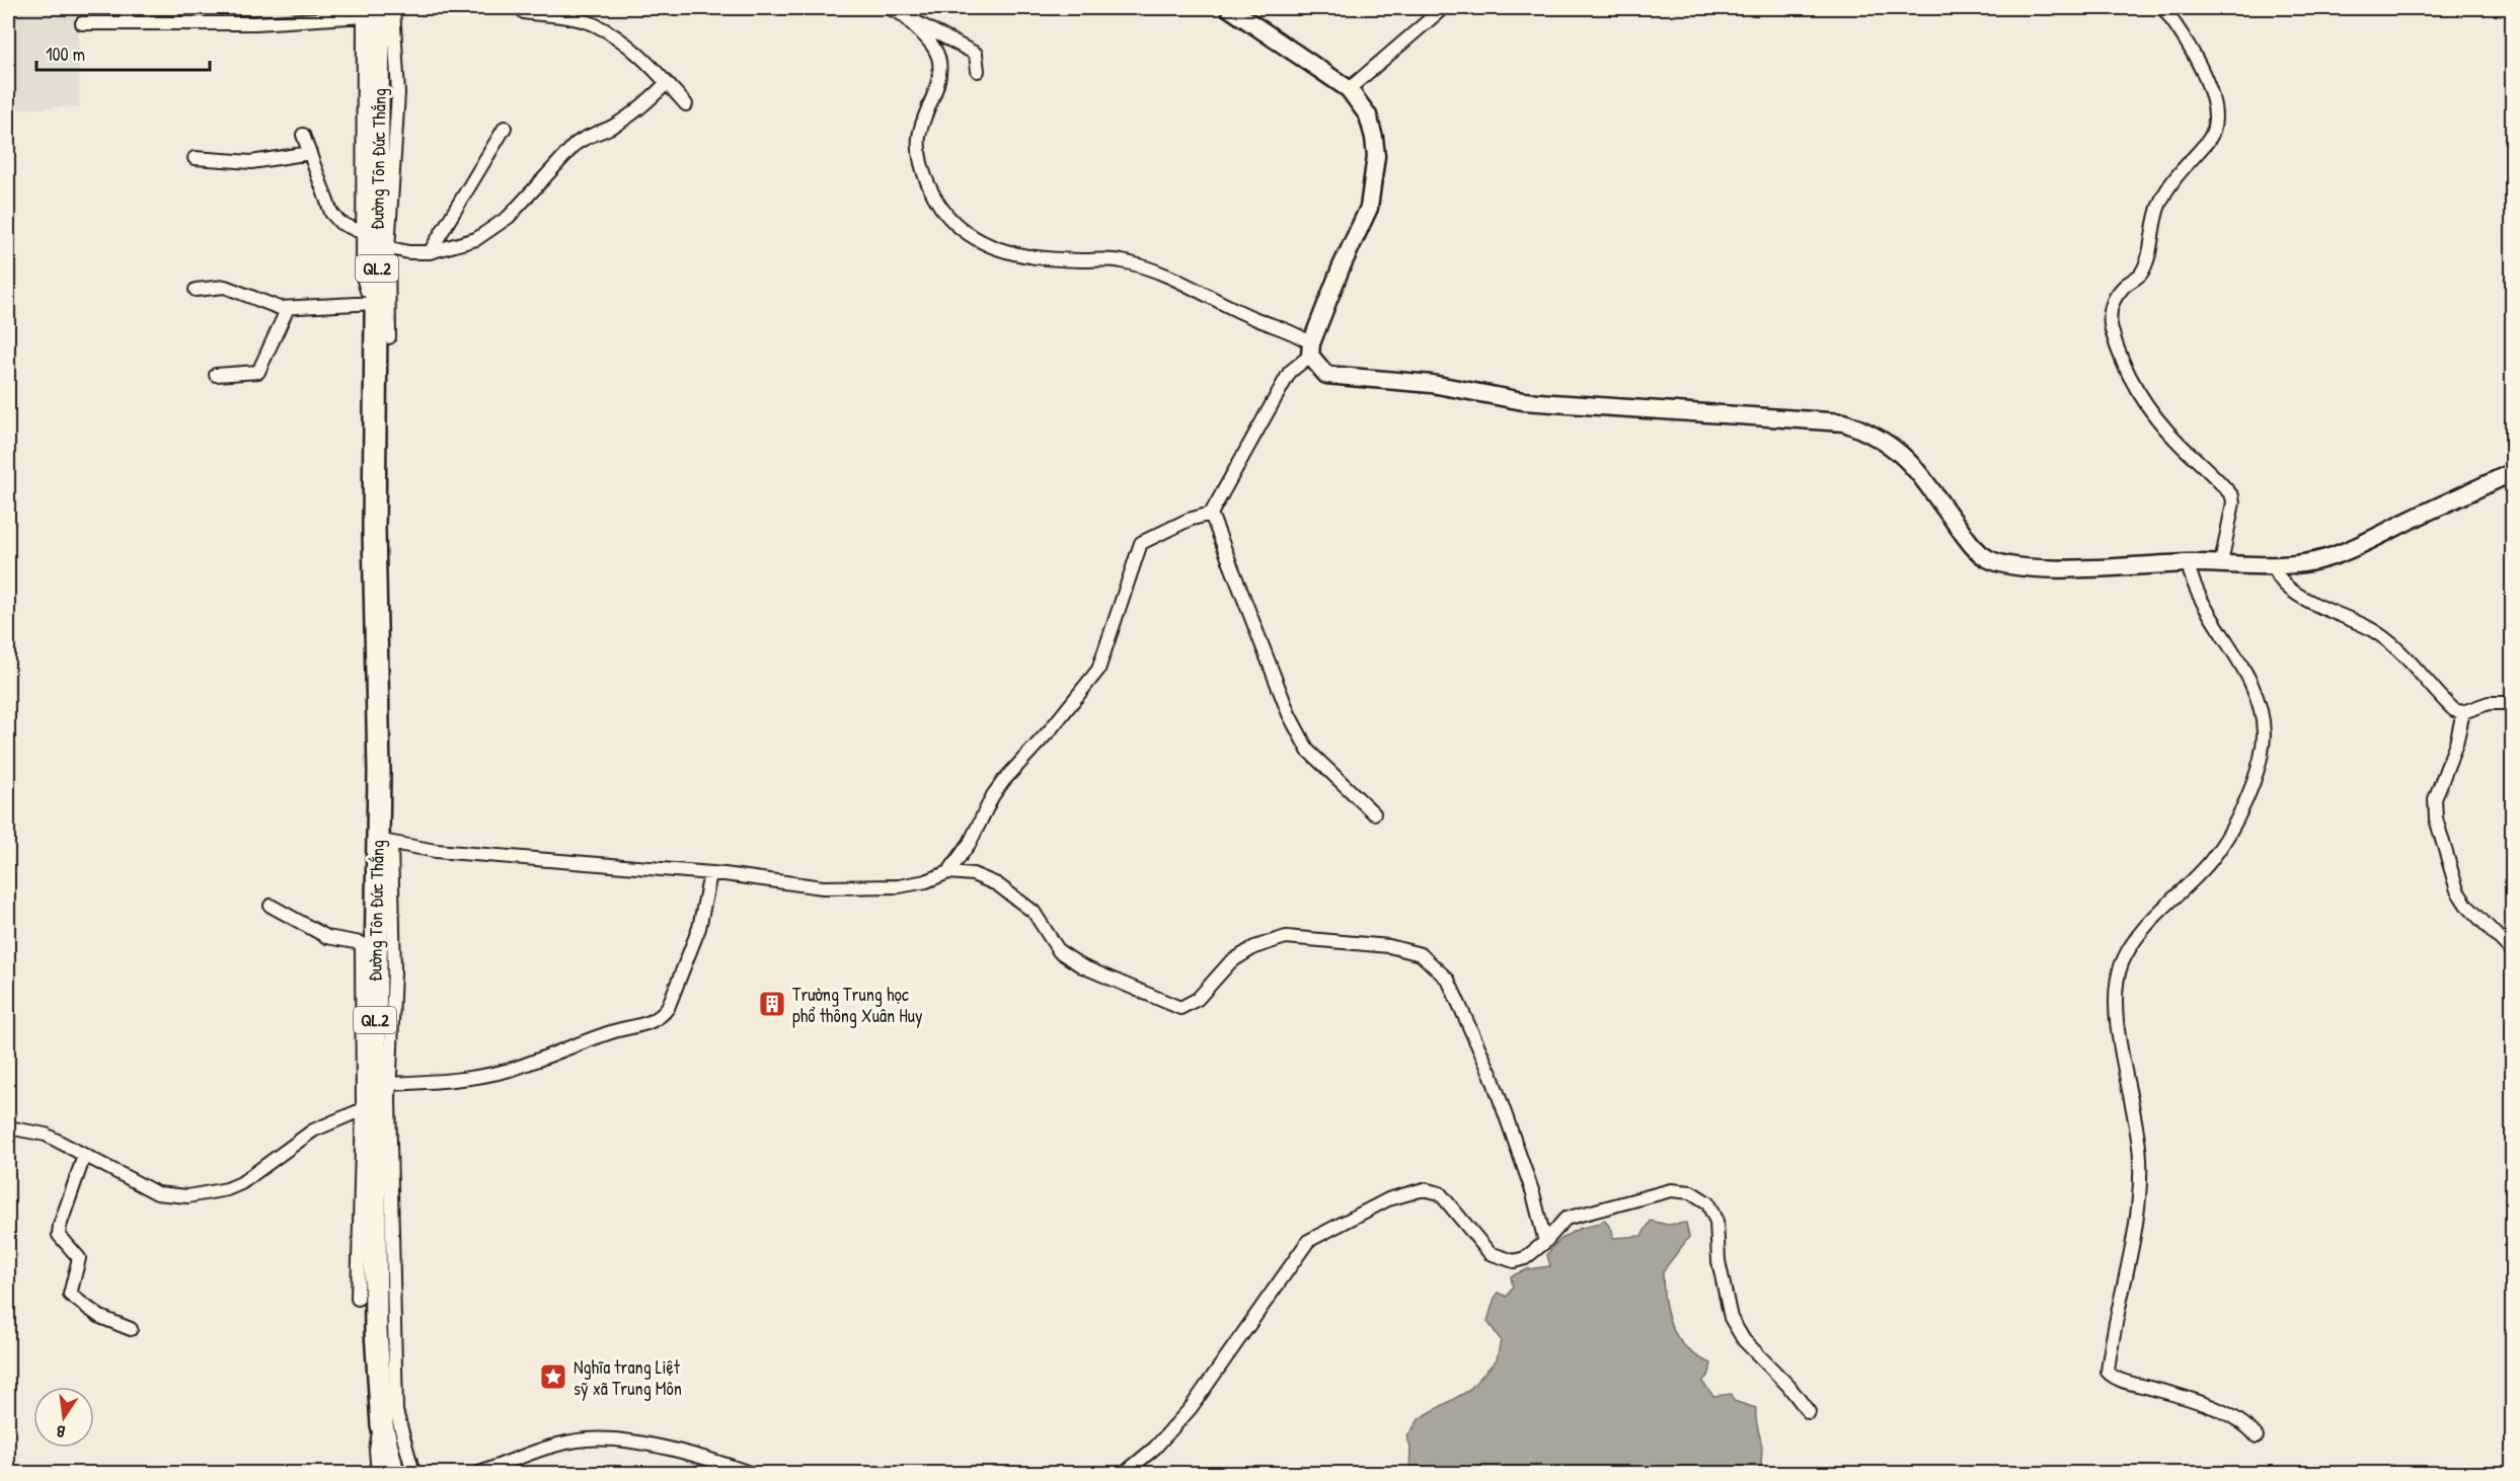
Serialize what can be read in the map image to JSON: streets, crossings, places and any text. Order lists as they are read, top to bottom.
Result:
{
  "streets": {
    "highway": ["Đường Tôn Đức Thắng", "QL.2"]
  },
  "places": {
    "building": ["Trường Trung học phổ thông Xuân Huy"],
    "place": ["Nghĩa trang Liệt sỹ xã Trung Môn"]
  },
  "scale_bar": "100 m",
  "north": "bottom"
}
